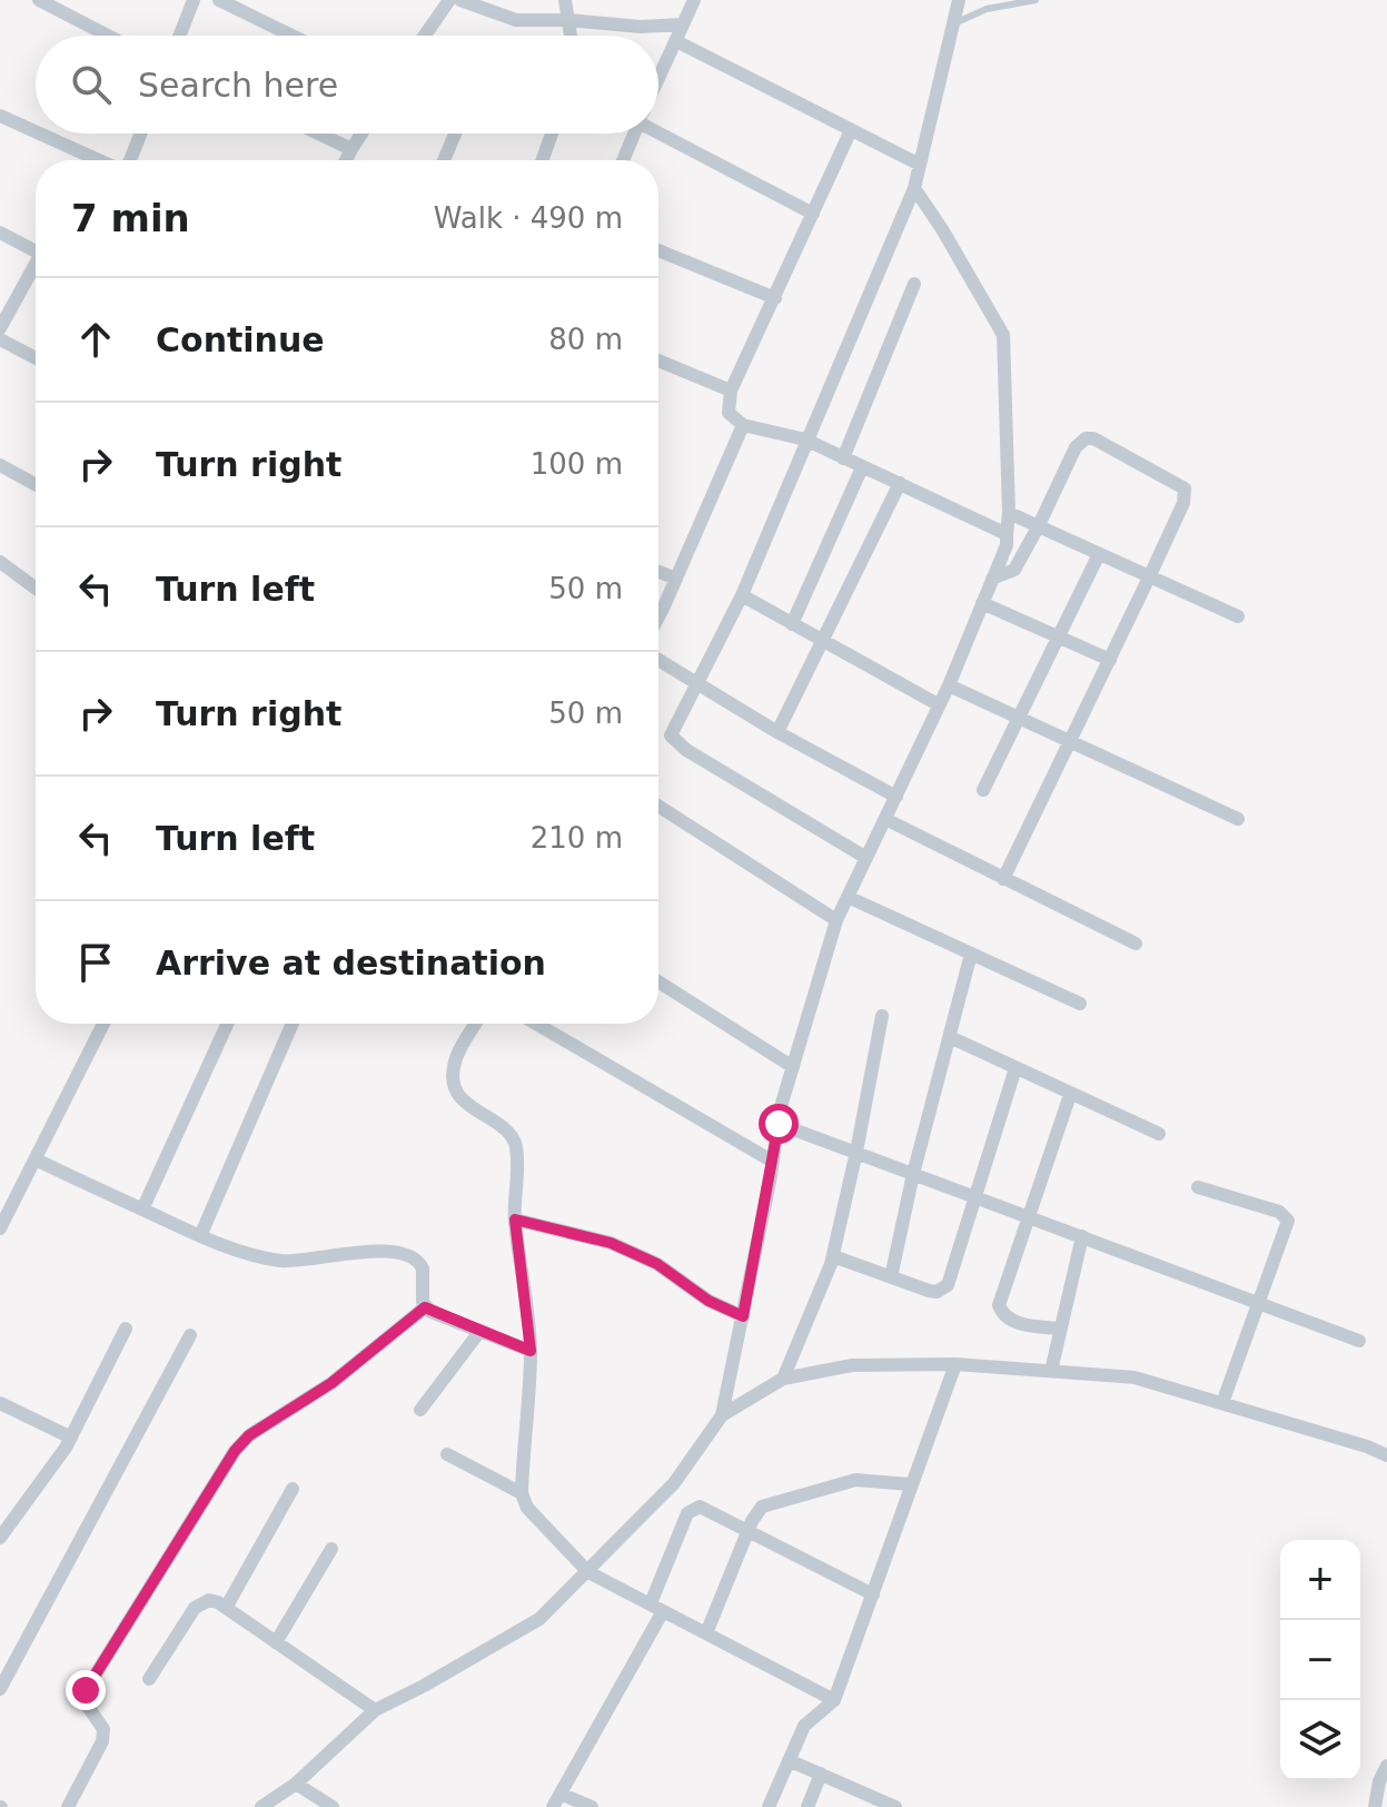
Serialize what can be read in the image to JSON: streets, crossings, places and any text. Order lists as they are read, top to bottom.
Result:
{
  "page": {
    "search": "Search here",
    "heading": ["7 min", "Walk · 490 m"],
    "list": [
      ["Continue", "80 m"],
      ["Turn right", "100 m"],
      ["Turn left", "50 m"],
      ["Turn right", "50 m"],
      ["Turn left", "210 m"],
      "Arrive at destination"
    ],
    "map_buttons": ["+", "−"]
  }
}
